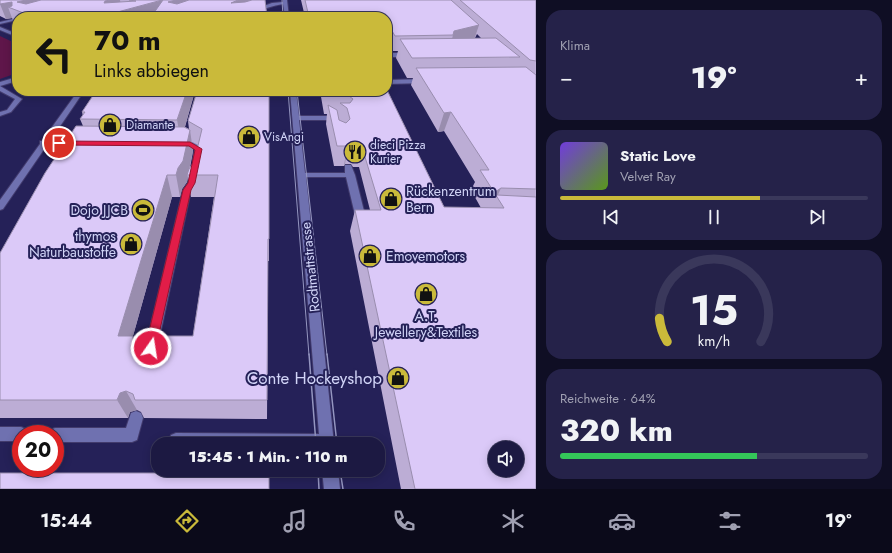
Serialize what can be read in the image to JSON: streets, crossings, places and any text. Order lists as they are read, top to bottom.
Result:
{
  "streets": {
    "street": ["Rodtmattstrasse"]
  },
  "places": {
    "shop": [
      "Diamante",
      "VisAngi",
      "Rückenzentrum Bern",
      "thymos Naturbaustoffe",
      "Emovemotors",
      "A.T. Jewellery&Textiles",
      "Conte Hockeyshop"
    ],
    "restaurant": ["dieci Pizza Kurier"],
    "sports": ["Dojo JJCB"]
  },
  "page": {
    "tile": [
      "Klima",
      ["Reichweite · 64%", "320 km"]
    ],
    "turn": ["70 m", "Links abbiegen"],
    "heat": ["−", "19°", "+"],
    "song": ["Static Love", "Velvet Ray"],
    "limit": "20",
    "trip": "15:45 · 1 Min. · 110 m",
    "tabs": ["15:44", "19°"],
    "gauge": ["15", "km/h"]
  }
}
